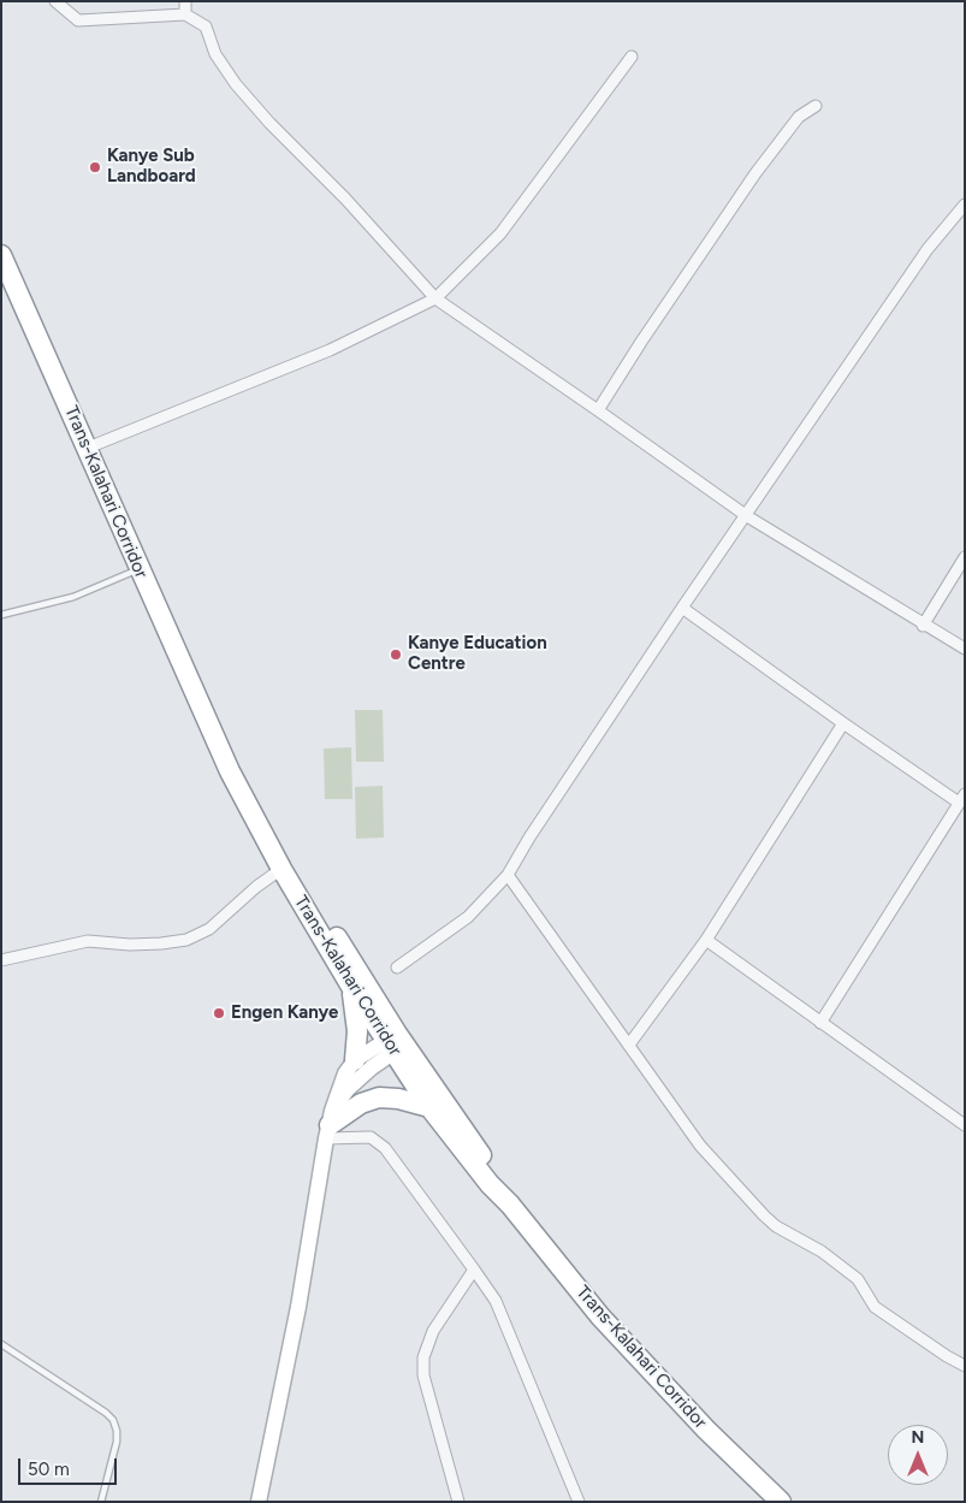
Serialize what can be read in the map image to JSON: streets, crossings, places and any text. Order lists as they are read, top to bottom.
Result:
{
  "streets": {
    "highway": ["Trans-Kalahari Corridor"]
  },
  "places": ["Kanye Sub Landboard", "Kanye Education Centre", "Engen Kanye"],
  "scale_bar": "50 m",
  "north": "top"
}
